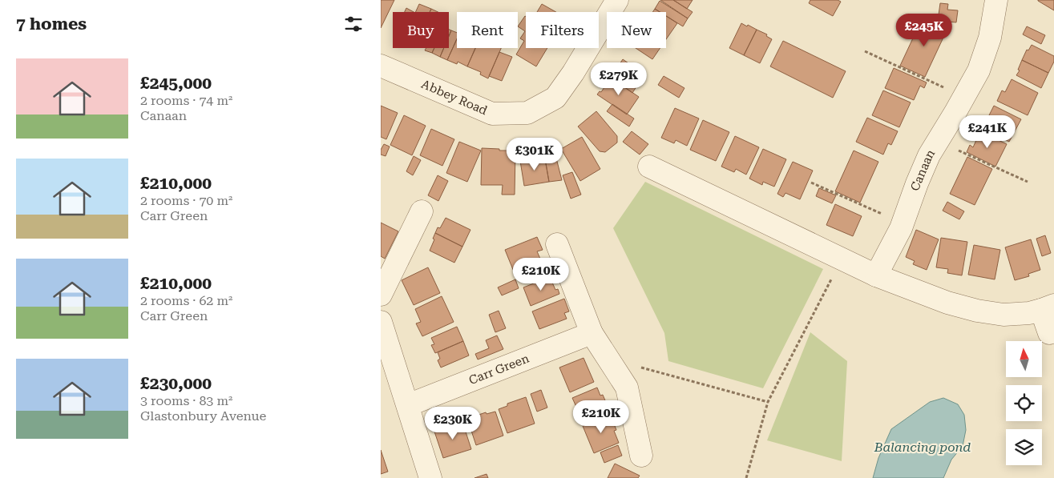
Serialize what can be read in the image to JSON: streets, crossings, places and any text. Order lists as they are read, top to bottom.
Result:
{
  "streets": {
    "street": ["Abbey Road", "Canaan", "Carr Green"]
  },
  "water": ["Balancing pond"],
  "north": "top",
  "page": {
    "heading": "7 homes",
    "chip": [
      "Buy",
      "Rent",
      "Filters",
      "New"
    ],
    "price": [
      "£245K",
      "£279K",
      "£241K",
      "£301K",
      "£210K",
      "£210K",
      "£230K"
    ],
    "list": [
      {
        "name": "£245,000",
        "note": "2 rooms · 74 m² · Canaan"
      },
      {
        "name": "£210,000",
        "note": "2 rooms · 70 m² · Carr Green"
      },
      {
        "name": "£210,000",
        "note": "2 rooms · 62 m² · Carr Green"
      },
      {
        "name": "£230,000",
        "note": "3 rooms · 83 m² · Glastonbury Avenue"
      }
    ]
  }
}
